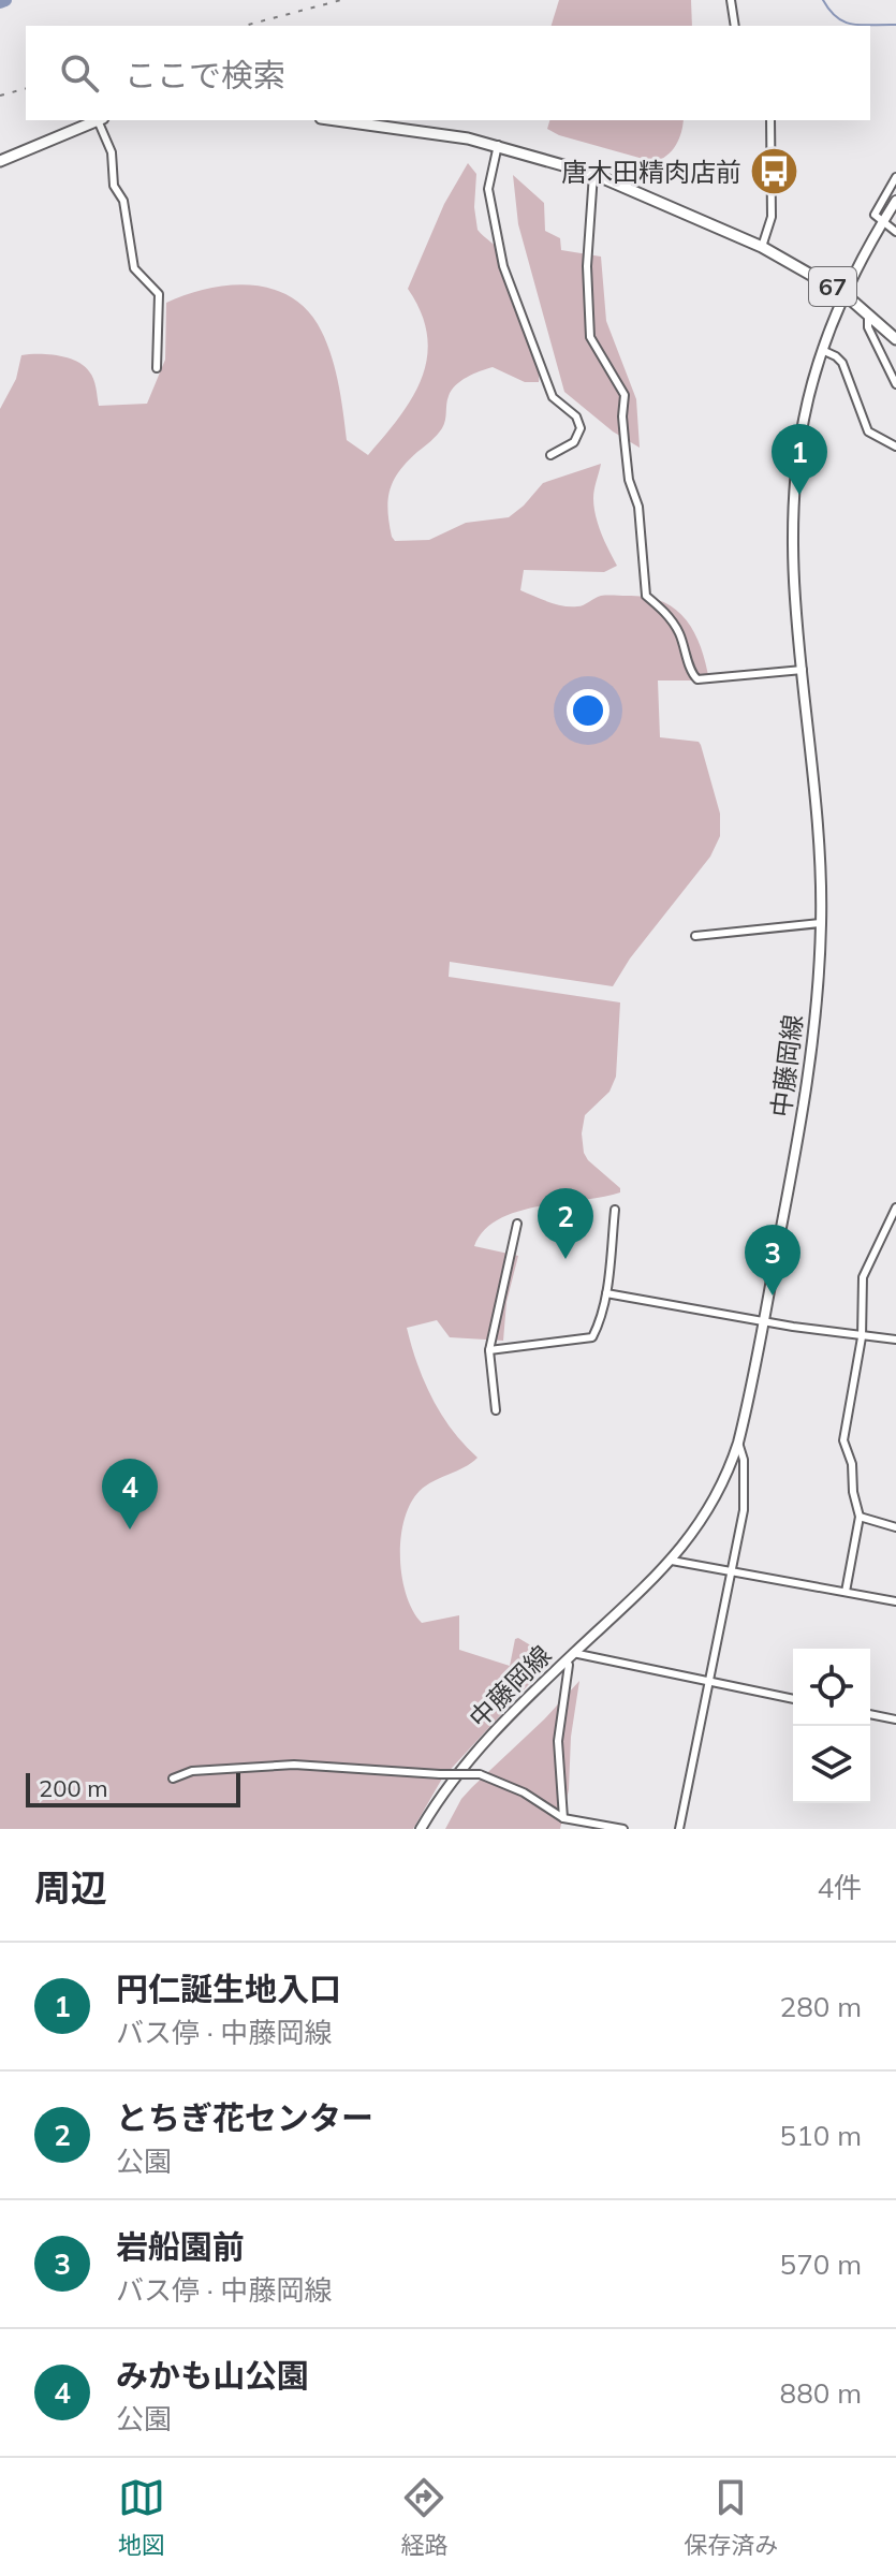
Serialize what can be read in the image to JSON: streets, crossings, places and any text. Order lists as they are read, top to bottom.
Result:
{
  "streets": {
    "main road": ["67", "中藤岡線"]
  },
  "crossings": [
    ["67", "中藤岡線"]
  ],
  "places": {
    "bus stop": ["唐木田精肉店前"]
  },
  "scale_bar": "200 m",
  "page": {
    "search": "ここで検索",
    "pins": [
      "1",
      "2",
      "3",
      "4"
    ],
    "scale": "200 m",
    "heading": ["周辺", "4件"],
    "list": [
      {
        "mark": "1",
        "name": "円仁誕生地入口",
        "note": "バス停 · 中藤岡線",
        "value": "280 m"
      },
      {
        "mark": "2",
        "name": "とちぎ花センター",
        "note": "公園",
        "value": "510 m"
      },
      {
        "mark": "3",
        "name": "岩船園前",
        "note": "バス停 · 中藤岡線",
        "value": "570 m"
      },
      {
        "mark": "4",
        "name": "みかも山公園",
        "note": "公園",
        "value": "880 m"
      }
    ],
    "nav": ["地図", "経路", "保存済み"]
  }
}
